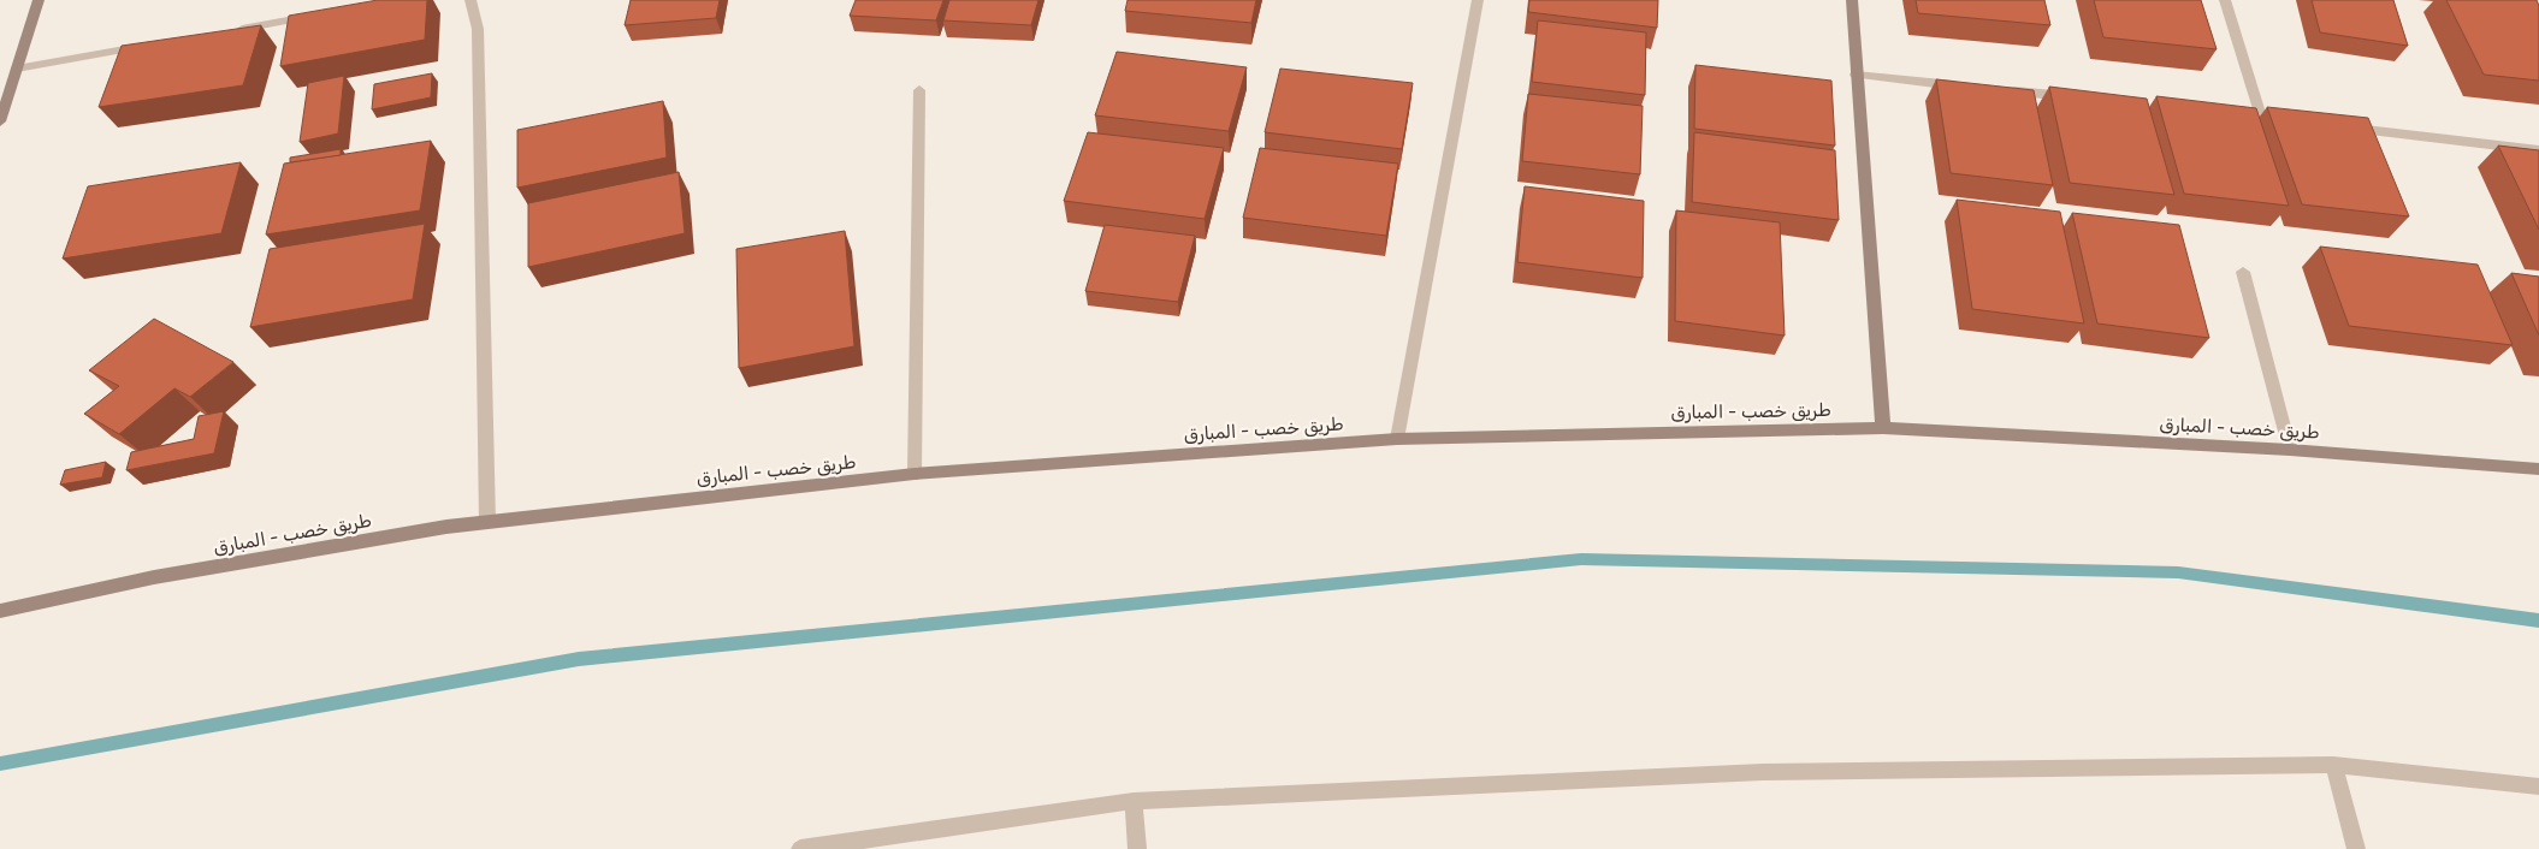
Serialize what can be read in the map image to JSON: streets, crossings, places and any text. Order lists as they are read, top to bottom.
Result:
{
  "streets": {
    "main road": ["طريق خصب - المبارق"]
  }
}
